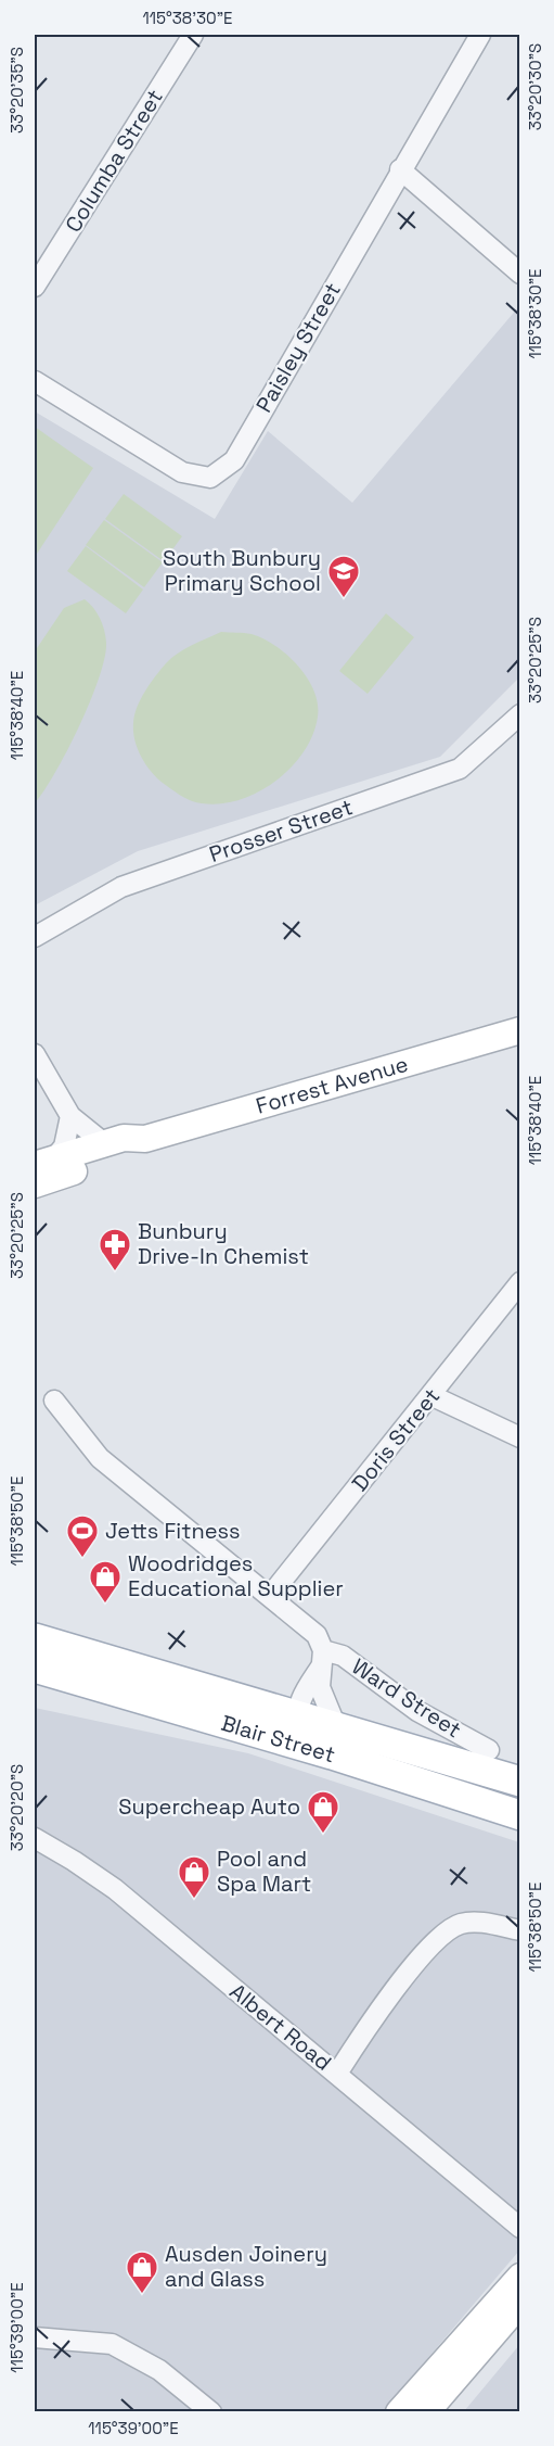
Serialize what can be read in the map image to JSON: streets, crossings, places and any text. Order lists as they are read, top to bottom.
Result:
{
  "streets": {
    "main road": ["Forrest Avenue", "Blair Street"],
    "street": [
      "Columba Street",
      "Paisley Street",
      "Prosser Street",
      "Doris Street",
      "Ward Street",
      "Albert Road"
    ]
  },
  "crossings": [
    ["Doris Street", "Ward Street"],
    ["Ward Street", "Blair Street"]
  ],
  "places": {
    "school or university": ["South Bunbury Primary School"],
    "pharmacy": ["Bunbury Drive-In Chemist"],
    "sports": ["Jetts Fitness"],
    "shop": [
      "Woodridges Educational Supplier",
      "Supercheap Auto",
      "Pool and Spa Mart",
      "Ausden Joinery and Glass"
    ]
  },
  "coordinates": [
    "115°38'30\"E",
    "33°20'30\"S",
    "33°20'35\"S",
    "33°20'25\"S",
    "115°38'40\"E",
    "115°38'50\"E",
    "33°20'20\"S",
    "115°39'00\"E"
  ]
}
